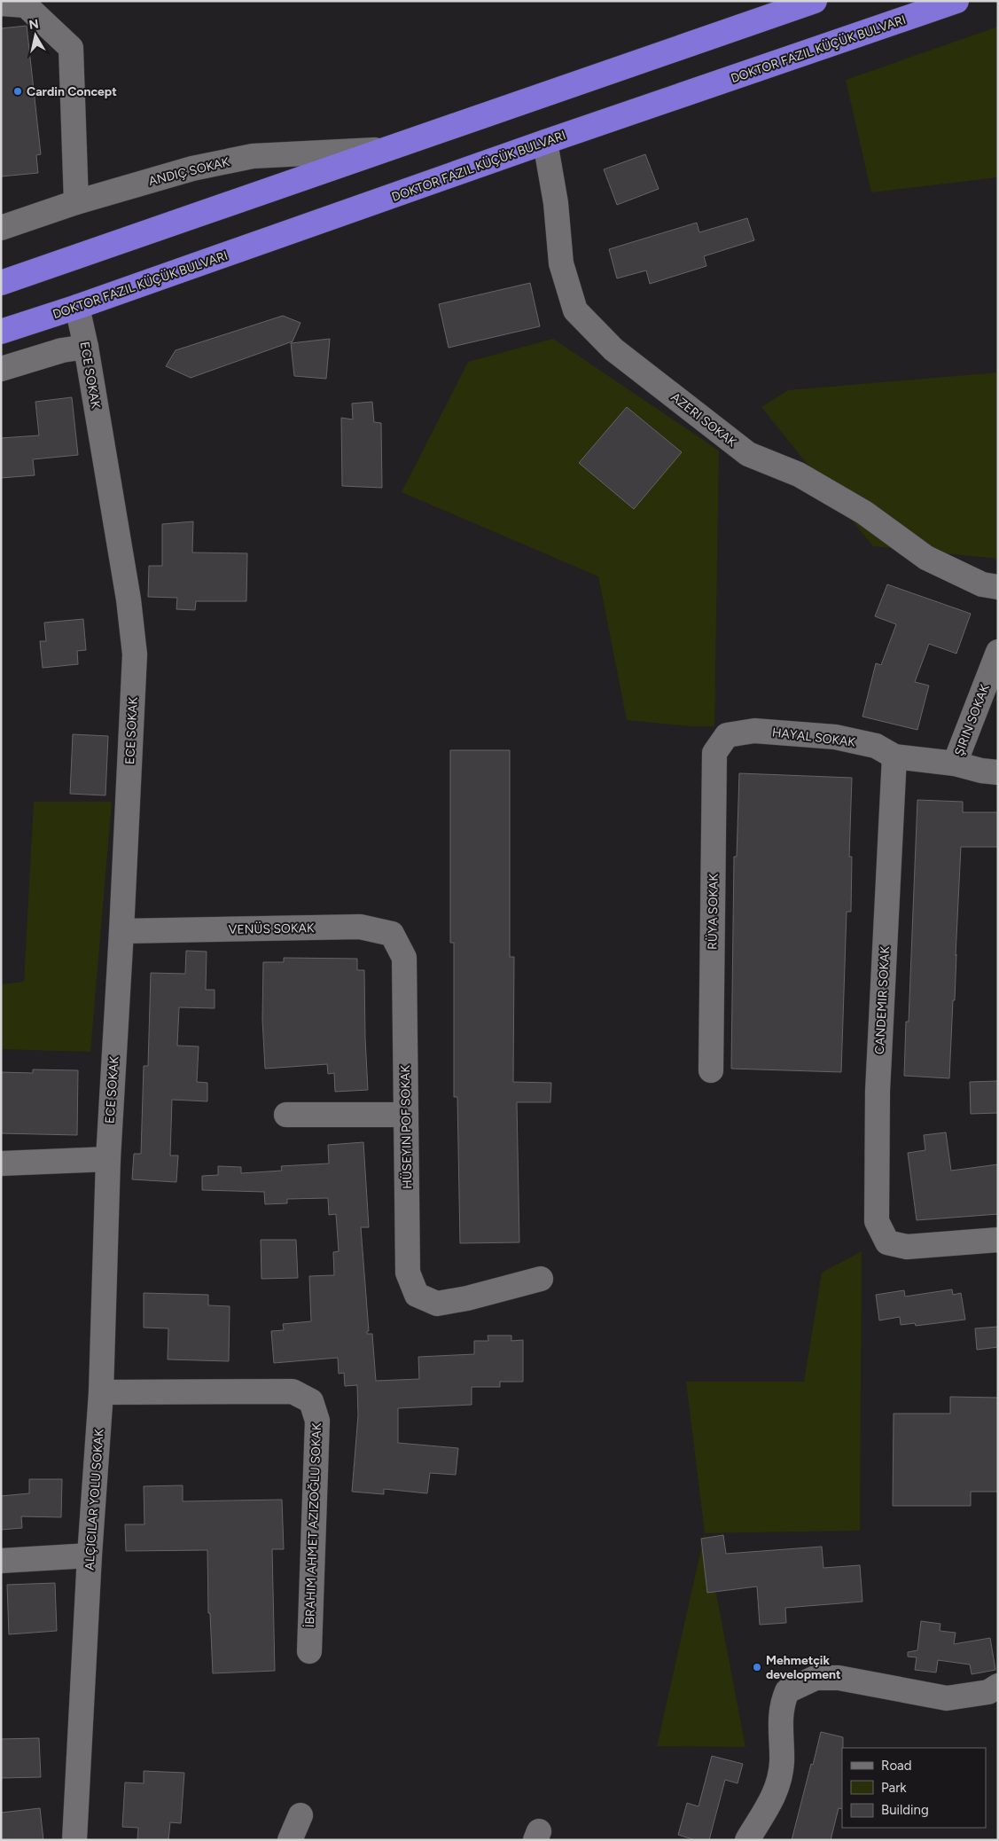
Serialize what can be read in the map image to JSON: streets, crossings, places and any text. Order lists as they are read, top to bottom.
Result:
{
  "streets": {
    "street": [
      "ECE SOKAK",
      "AZERI SOKAK",
      "ŞIRIN SOKAK",
      "HAYAL SOKAK",
      "RÜYA SOKAK",
      "VENÜS SOKAK",
      "CANDEMIR SOKAK",
      "HÜSEYIN POF SOKAK",
      "İBRAHIM AHMET AZIZOĞLU SOKAK"
    ]
  },
  "crossings": [
    ["ECE SOKAK", "VENÜS SOKAK"],
    ["ECE SOKAK", "İBRAHIM AHMET AZIZOĞLU SOKAK"],
    ["ŞIRIN SOKAK", "HAYAL SOKAK"],
    ["HAYAL SOKAK", "RÜYA SOKAK"],
    ["HAYAL SOKAK", "CANDEMIR SOKAK"],
    ["VENÜS SOKAK", "HÜSEYIN POF SOKAK"]
  ],
  "places": ["Cardin Concept", "Mehmetçik development"],
  "legend": ["Road", "Park", "Building"],
  "north": "top"
}
